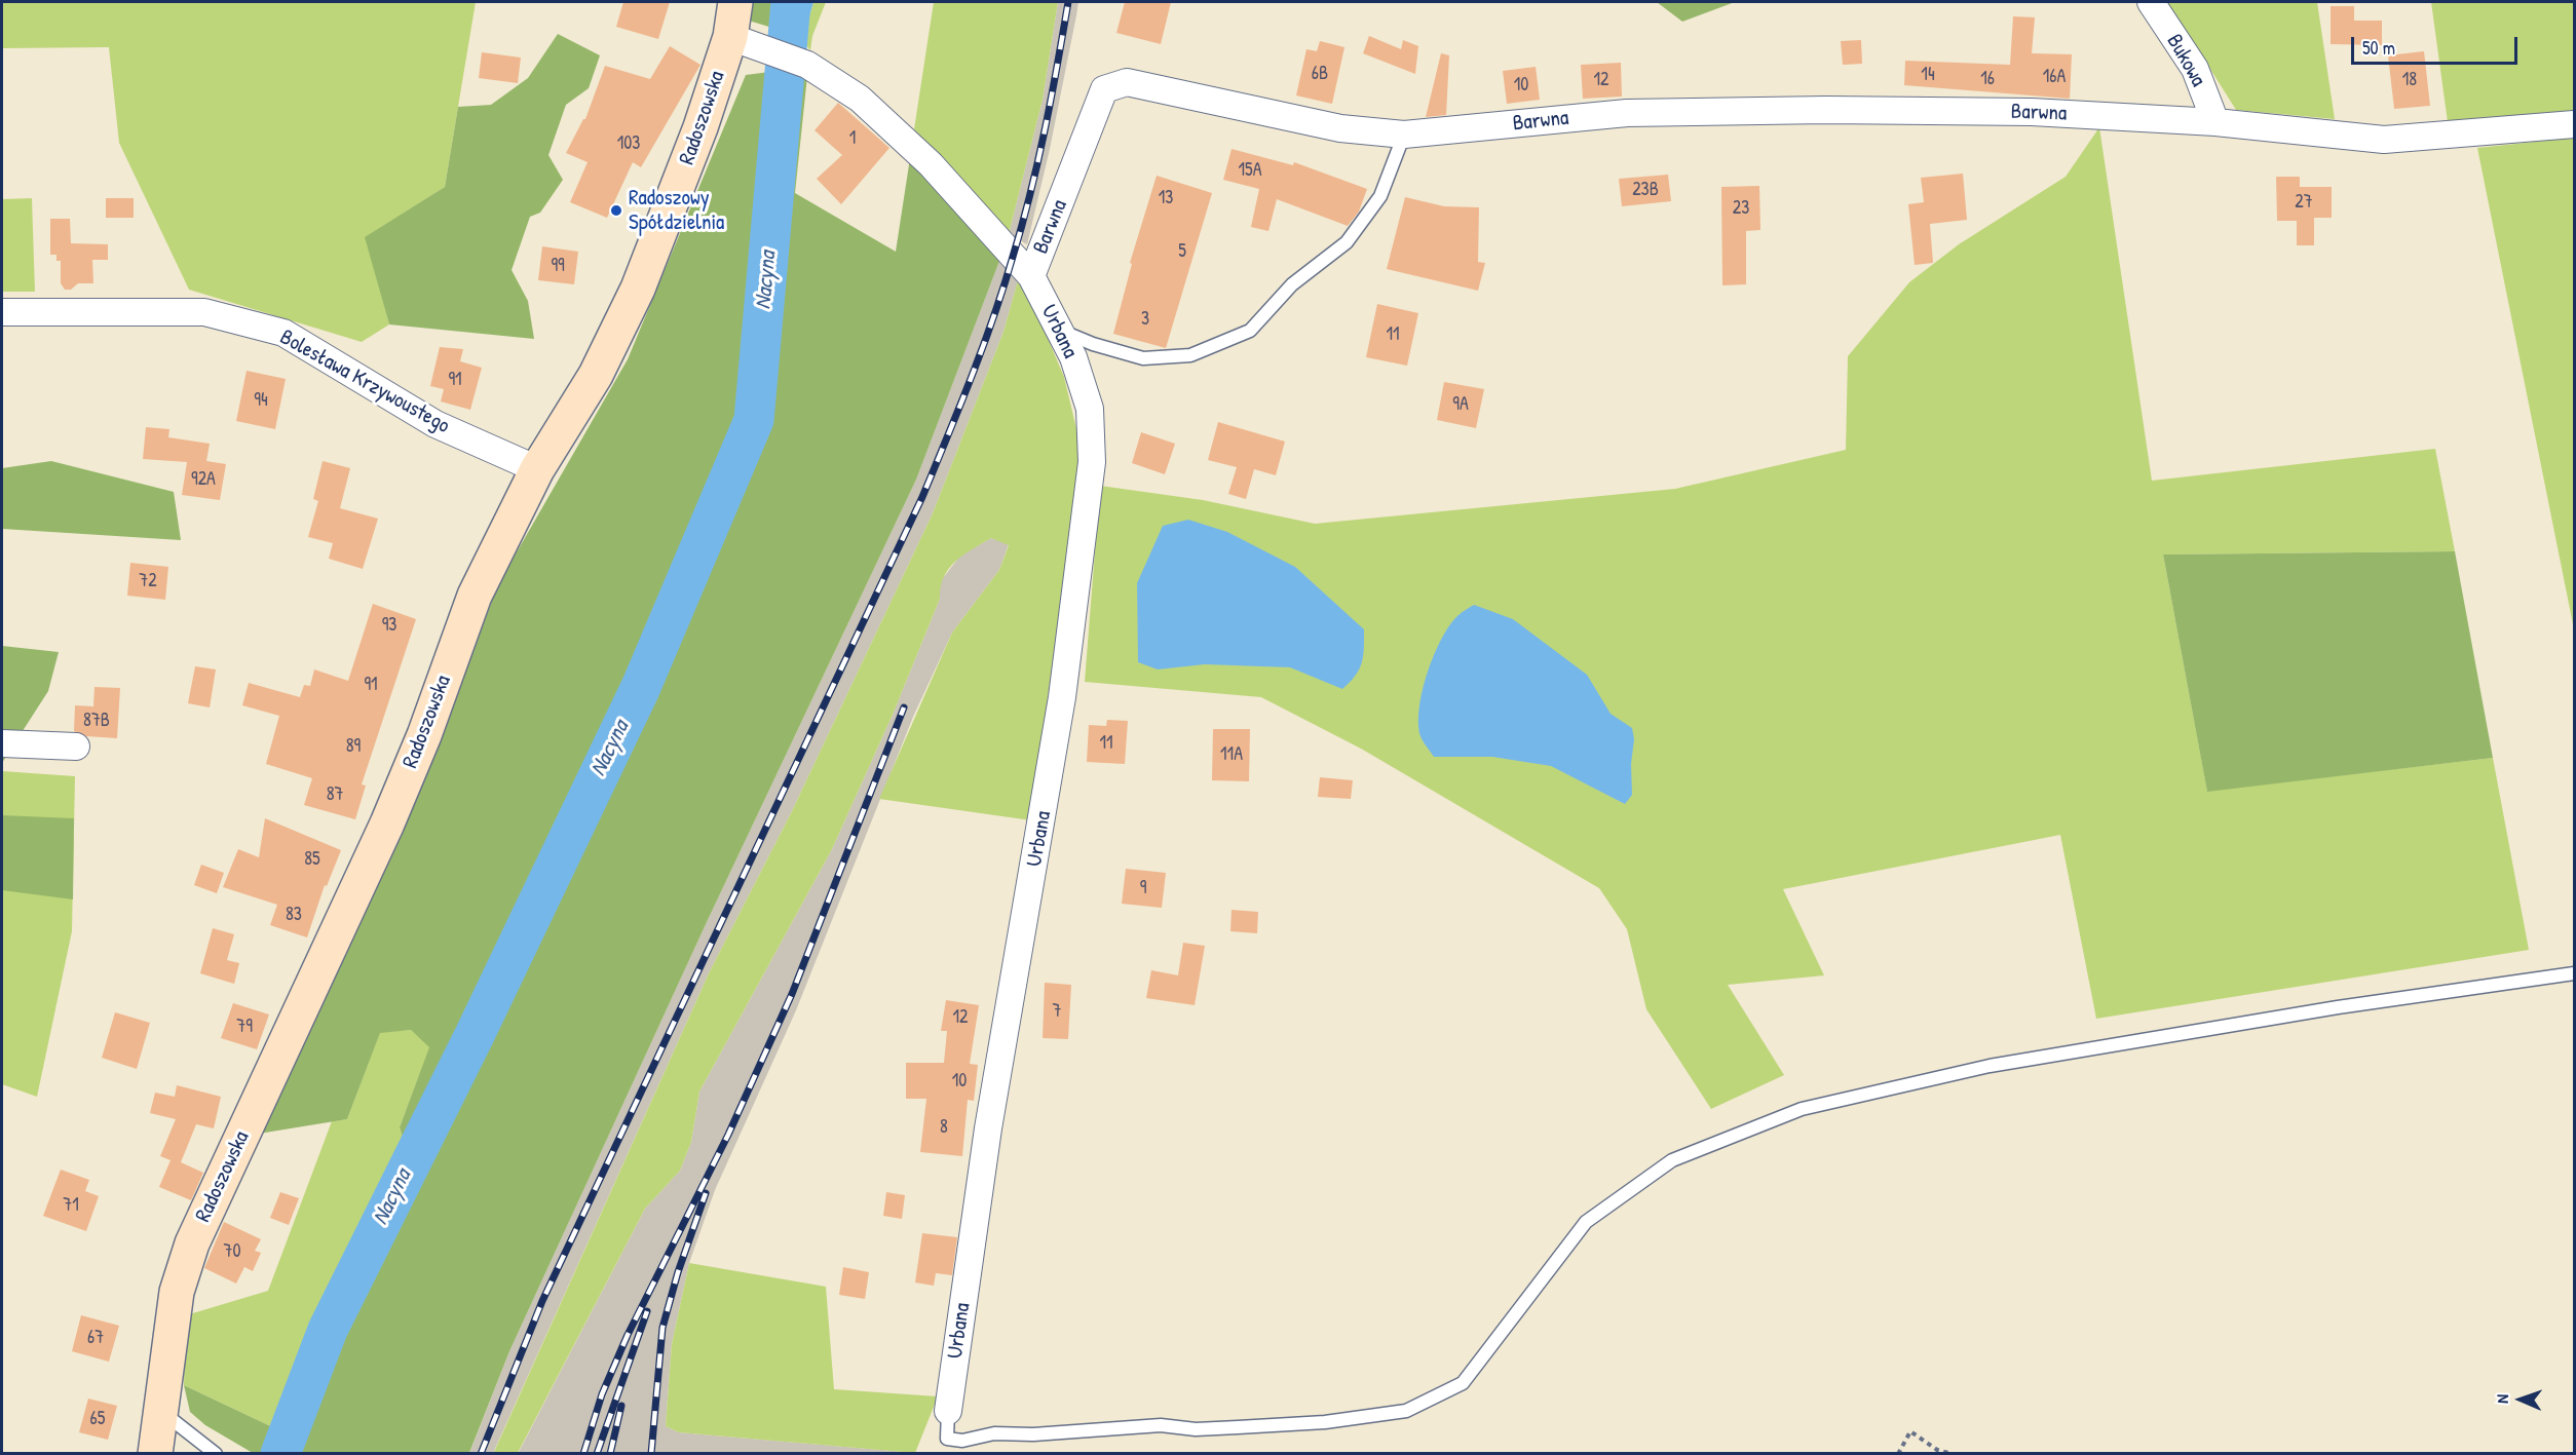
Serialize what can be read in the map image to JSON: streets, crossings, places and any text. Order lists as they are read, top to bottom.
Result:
{
  "streets": {
    "street": [
      "Bukowa",
      "Barwna",
      "Radoszowska",
      "Urbana",
      "Bolesława Krzywoustego"
    ]
  },
  "crossings": [
    ["Bukowa", "Barwna"],
    ["Barwna", "Radoszowska"],
    ["Barwna", "Urbana"],
    ["Radoszowska", "Bolesława Krzywoustego"]
  ],
  "water": ["Nacyna"],
  "places": ["Radoszowy Spółdzielnia"],
  "house_numbers": [
    "6B",
    "14",
    "16A",
    "16",
    "12",
    "18",
    "10",
    "1",
    "103",
    "15A",
    "23B",
    "13",
    "27",
    "23",
    "5",
    "99",
    "3",
    "11",
    "91",
    "94",
    "9A",
    "92A",
    "72",
    "93",
    "91",
    "87B",
    "11",
    "89",
    "11A",
    "87",
    "85",
    "9",
    "83",
    "7",
    "12",
    "79",
    "10",
    "8",
    "71",
    "70",
    "67",
    "65"
  ],
  "scale_bar": "50 m",
  "north": "left"
}
